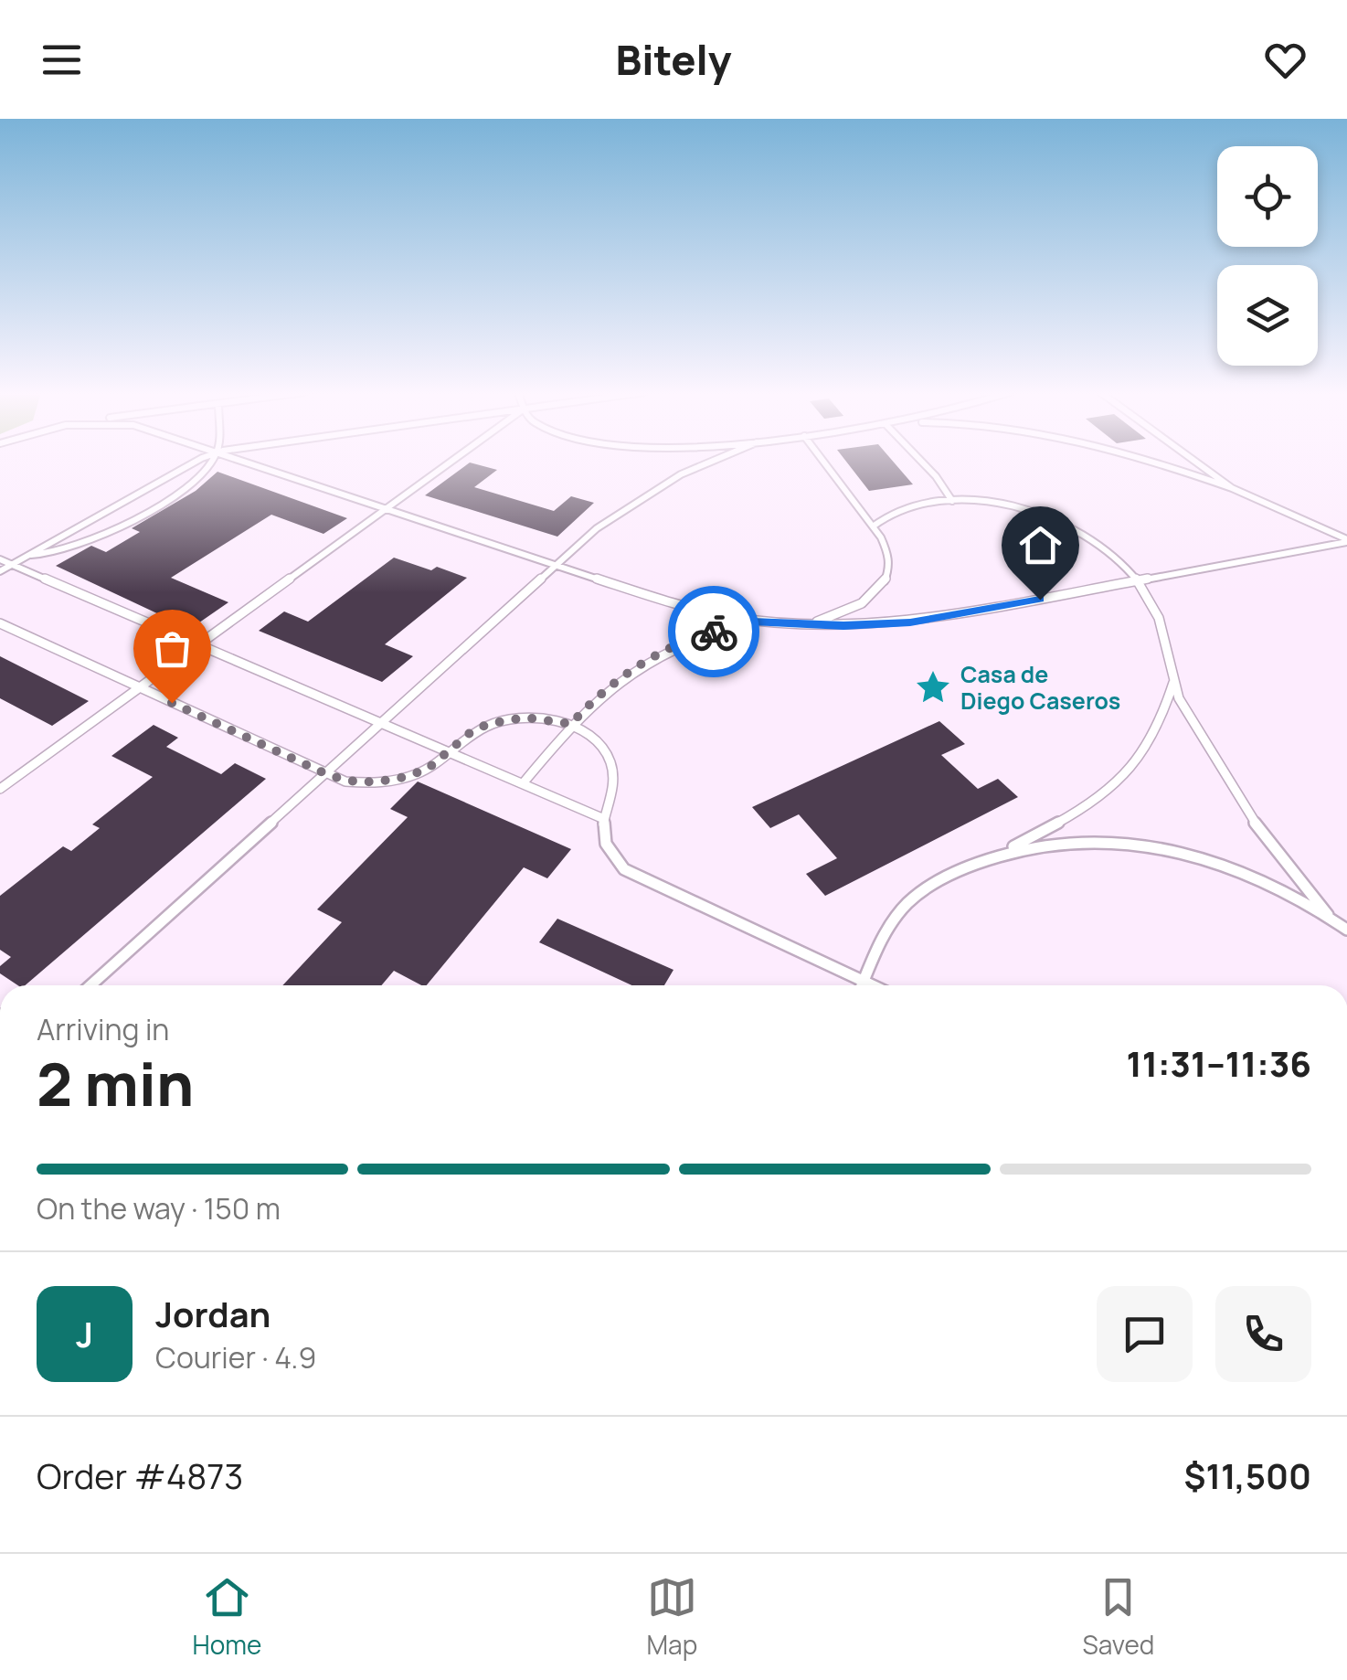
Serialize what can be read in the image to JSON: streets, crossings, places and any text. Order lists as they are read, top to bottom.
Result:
{
  "places": {
    "place": ["Casa de Diego Caseros"]
  },
  "page": {
    "header": "Bitely",
    "heading": ["2 min", "Arriving in", "11:31–11:36"],
    "panel": [
      "Jordan",
      "Courier · 4.9",
      "Order #4873",
      "$11,500"
    ],
    "bar": "On the way · 150 m",
    "round": "J",
    "tabs": ["Home", "Map", "Saved"]
  }
}
